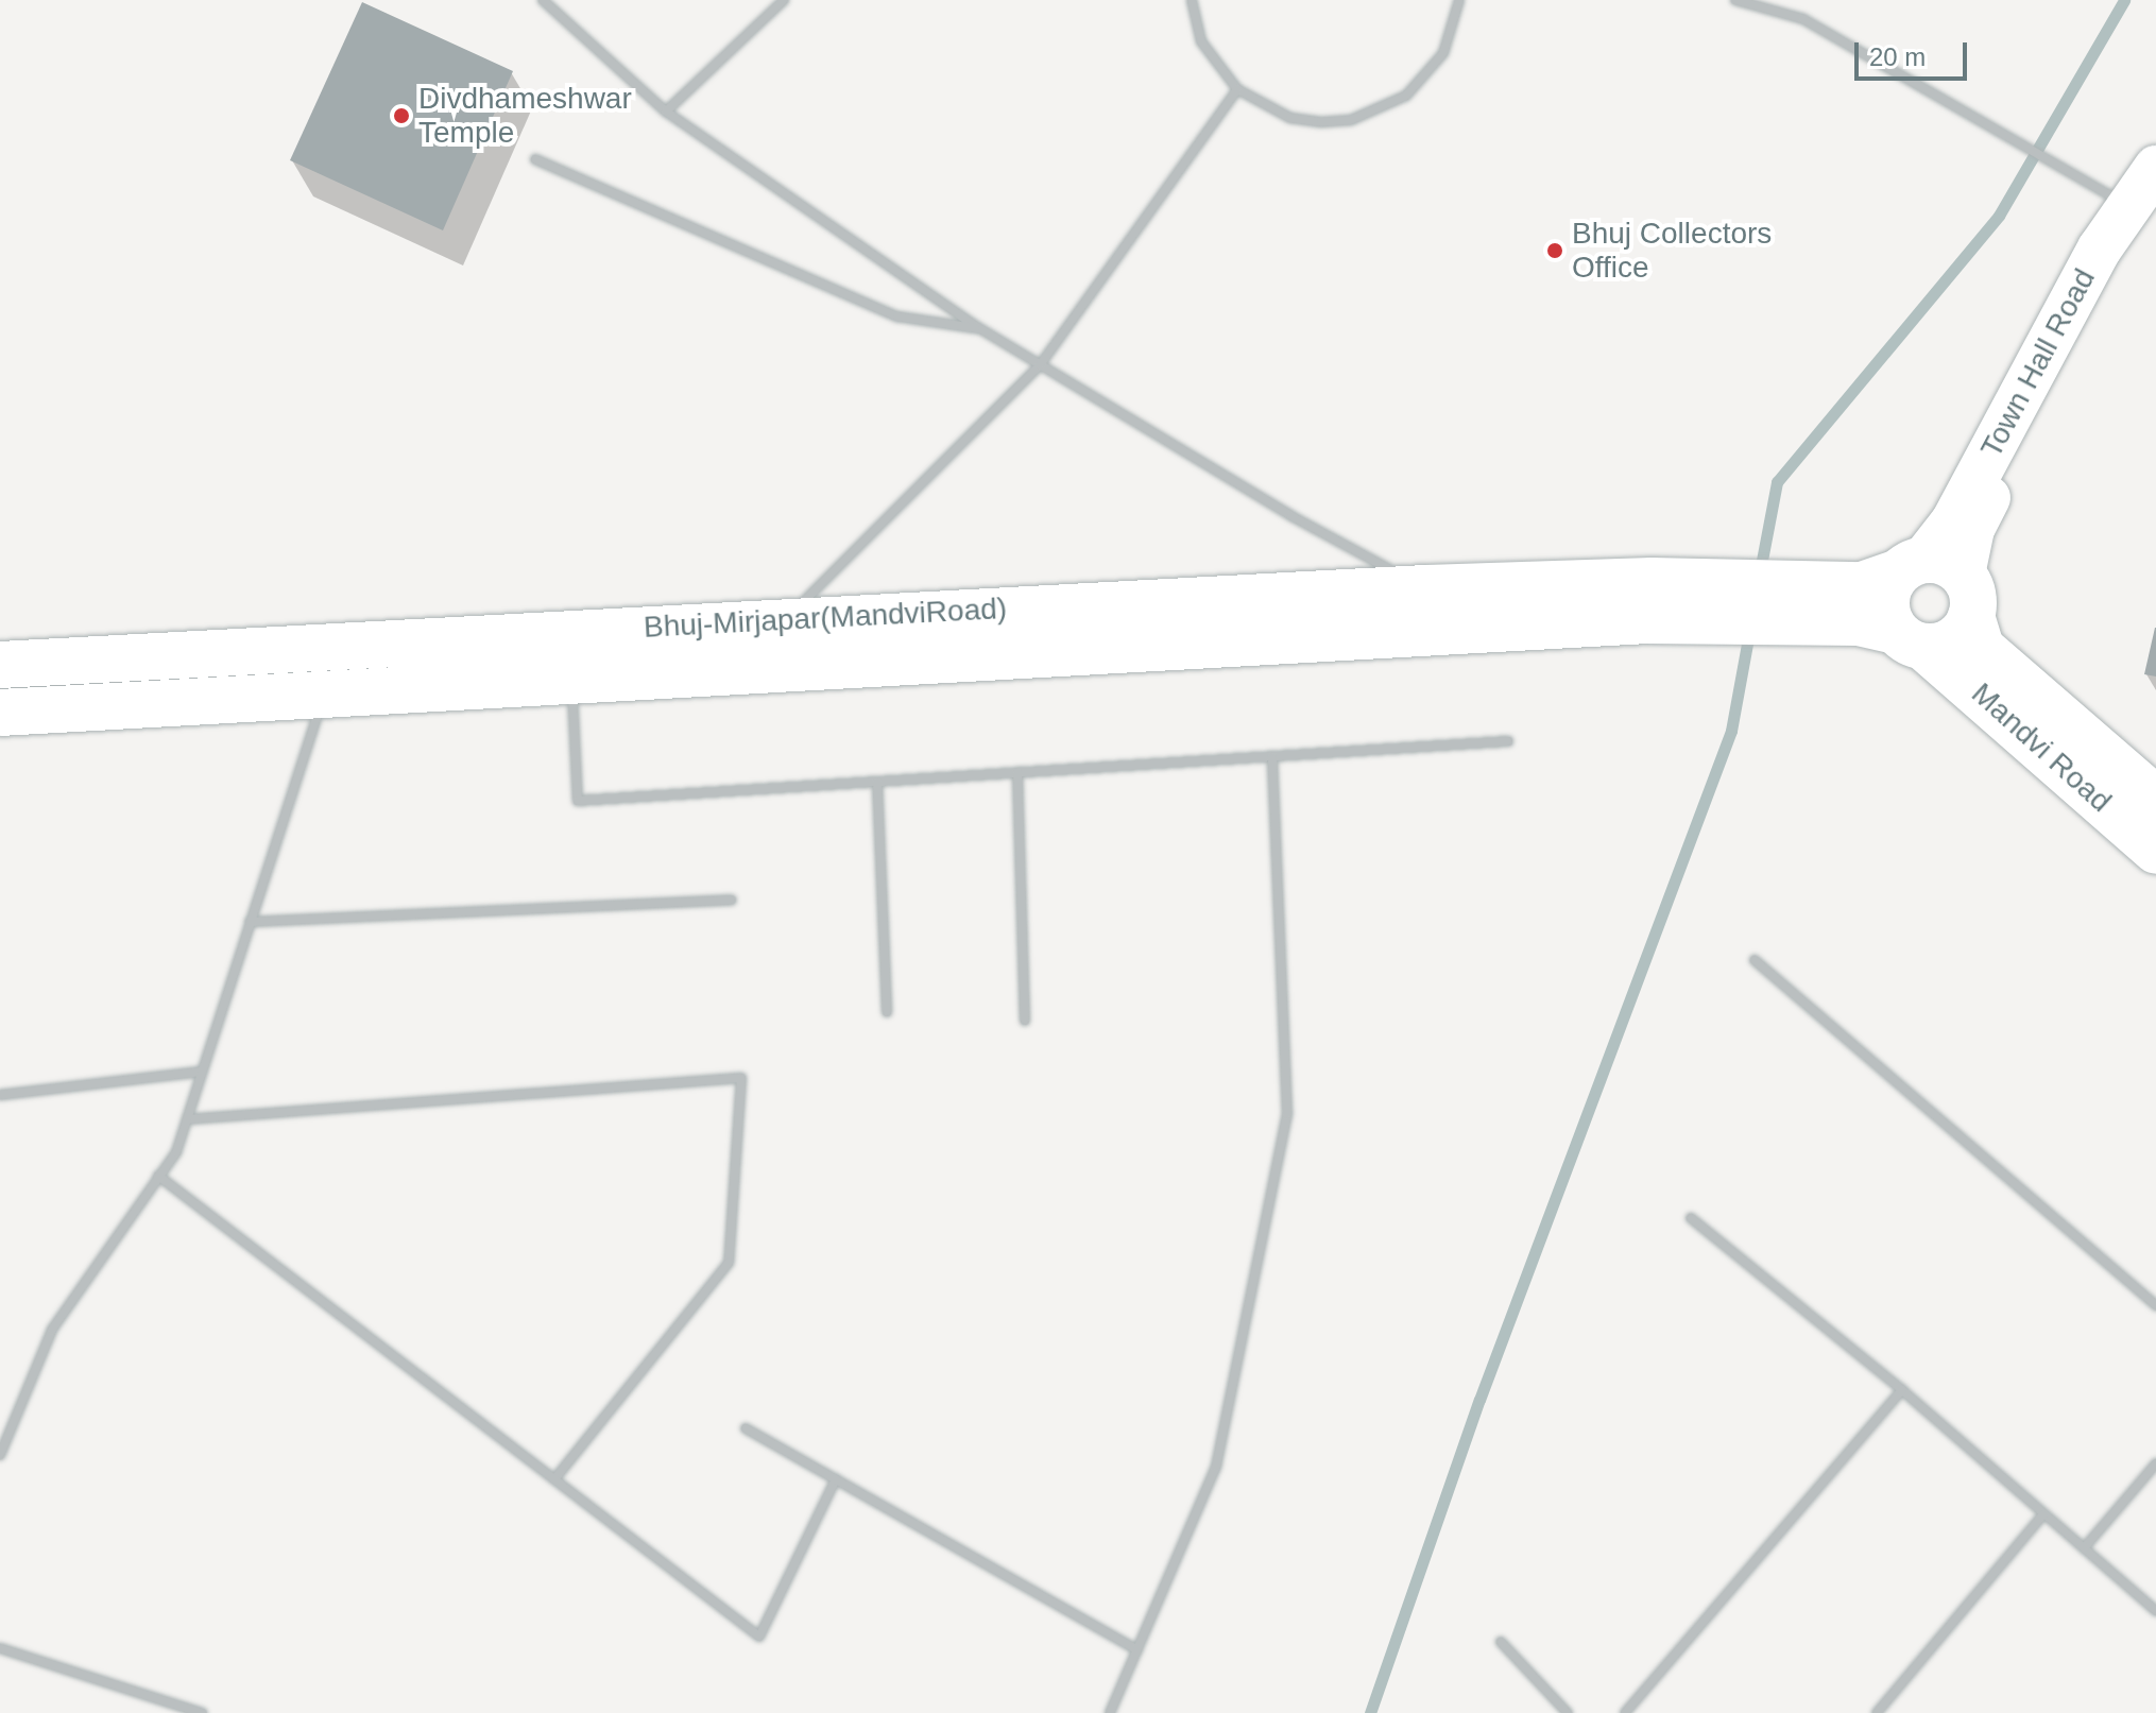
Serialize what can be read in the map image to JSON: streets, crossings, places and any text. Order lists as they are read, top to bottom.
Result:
{
  "streets": {
    "main road": ["Bhuj-Mirjapar(MandviRoad)", "Mandvi Road"],
    "street": ["Town Hall Road"]
  },
  "crossings": [
    ["Town Hall Road", "Mandvi Road"]
  ],
  "places": ["Divdhameshwar Temple", "Bhuj Collectors Office"],
  "scale_bar": "20 m"
}
